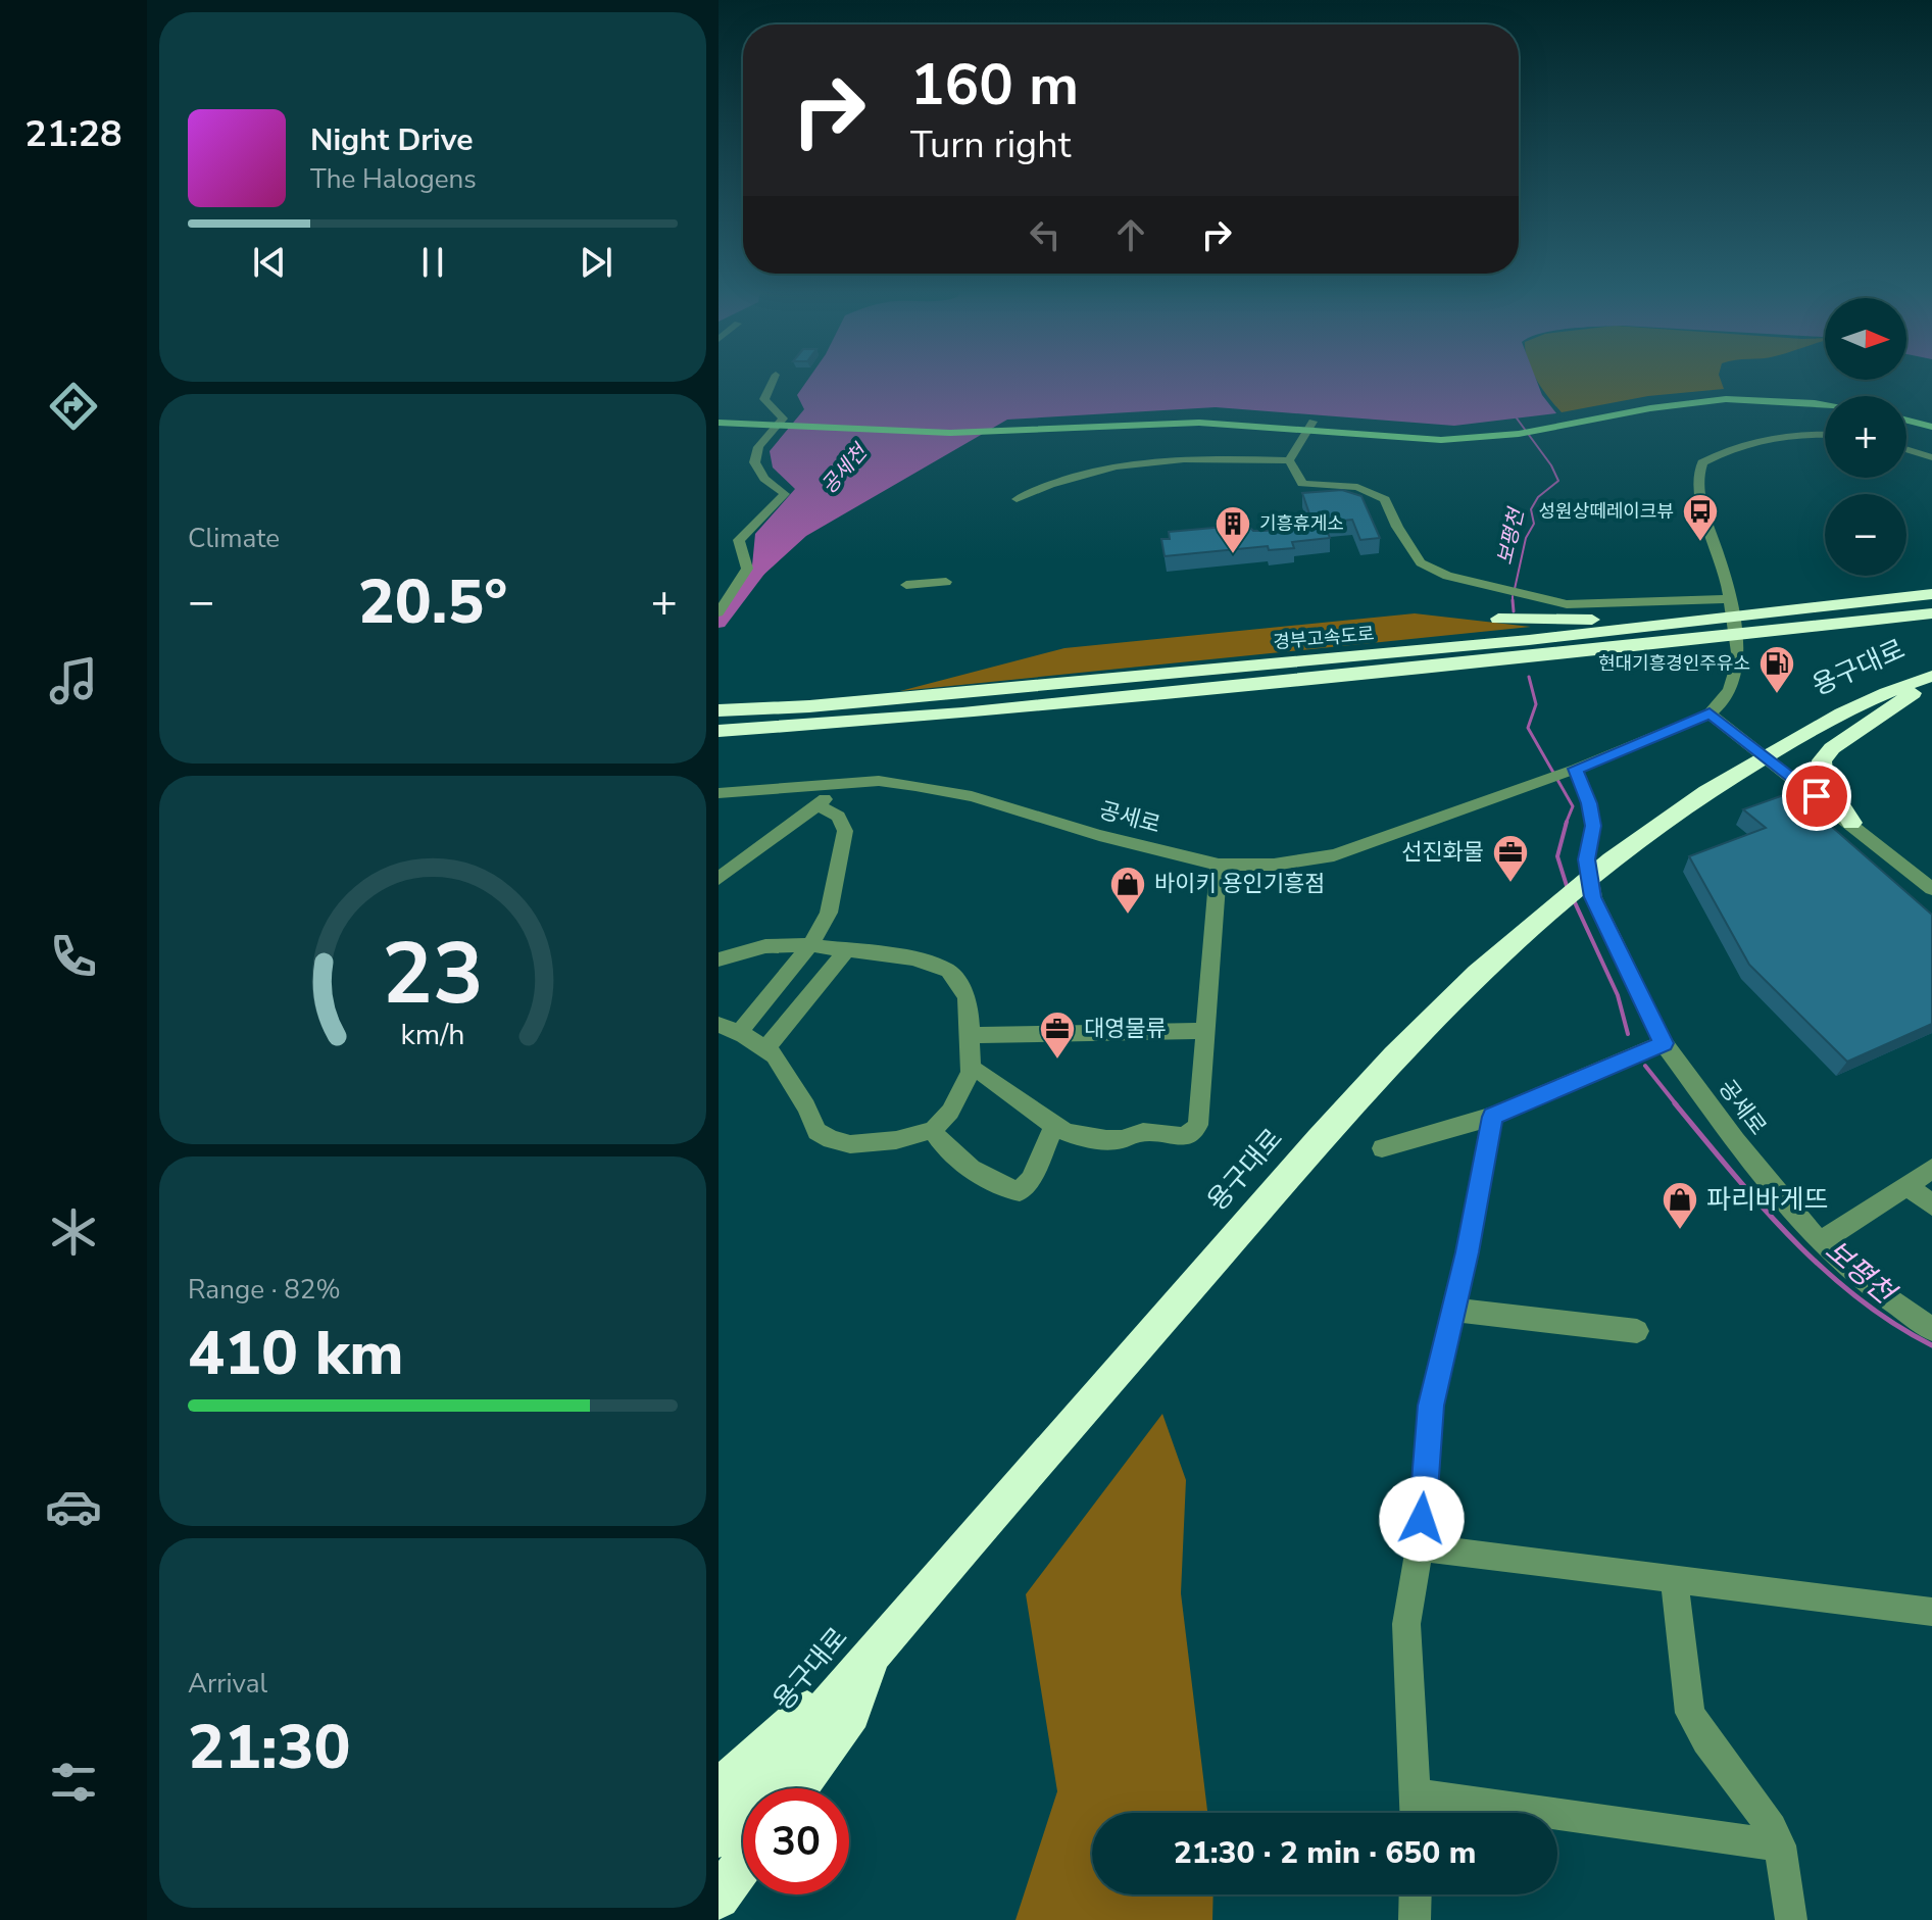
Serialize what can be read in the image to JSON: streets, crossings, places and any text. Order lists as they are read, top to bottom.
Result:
{
  "streets": {
    "highway": ["경부고속도로", "용구대로"],
    "street": ["공세로"]
  },
  "water": ["공세천", "보평천"],
  "places": {
    "bus stop": ["성원상떼레이크뷰"],
    "building": ["기흥휴게소"],
    "fuel station": ["현대기흥경인주유소"],
    "office": ["선진화물", "대영물류"],
    "shop": ["바이키 용인기흥점", "파리바게뜨"]
  },
  "north": "right",
  "page": {
    "tabs": "21:28",
    "turn": ["160 m", "Turn right"],
    "song": ["Night Drive", "The Halogens"],
    "map_buttons": ["+", "−"],
    "tile": [
      "Climate",
      ["Range · 82%", "410 km"],
      ["Arrival", "21:30"]
    ],
    "heat": ["−", "20.5°", "+"],
    "limit": "30",
    "trip": "21:30 · 2 min · 650 m",
    "gauge": ["23", "km/h"]
  }
}
